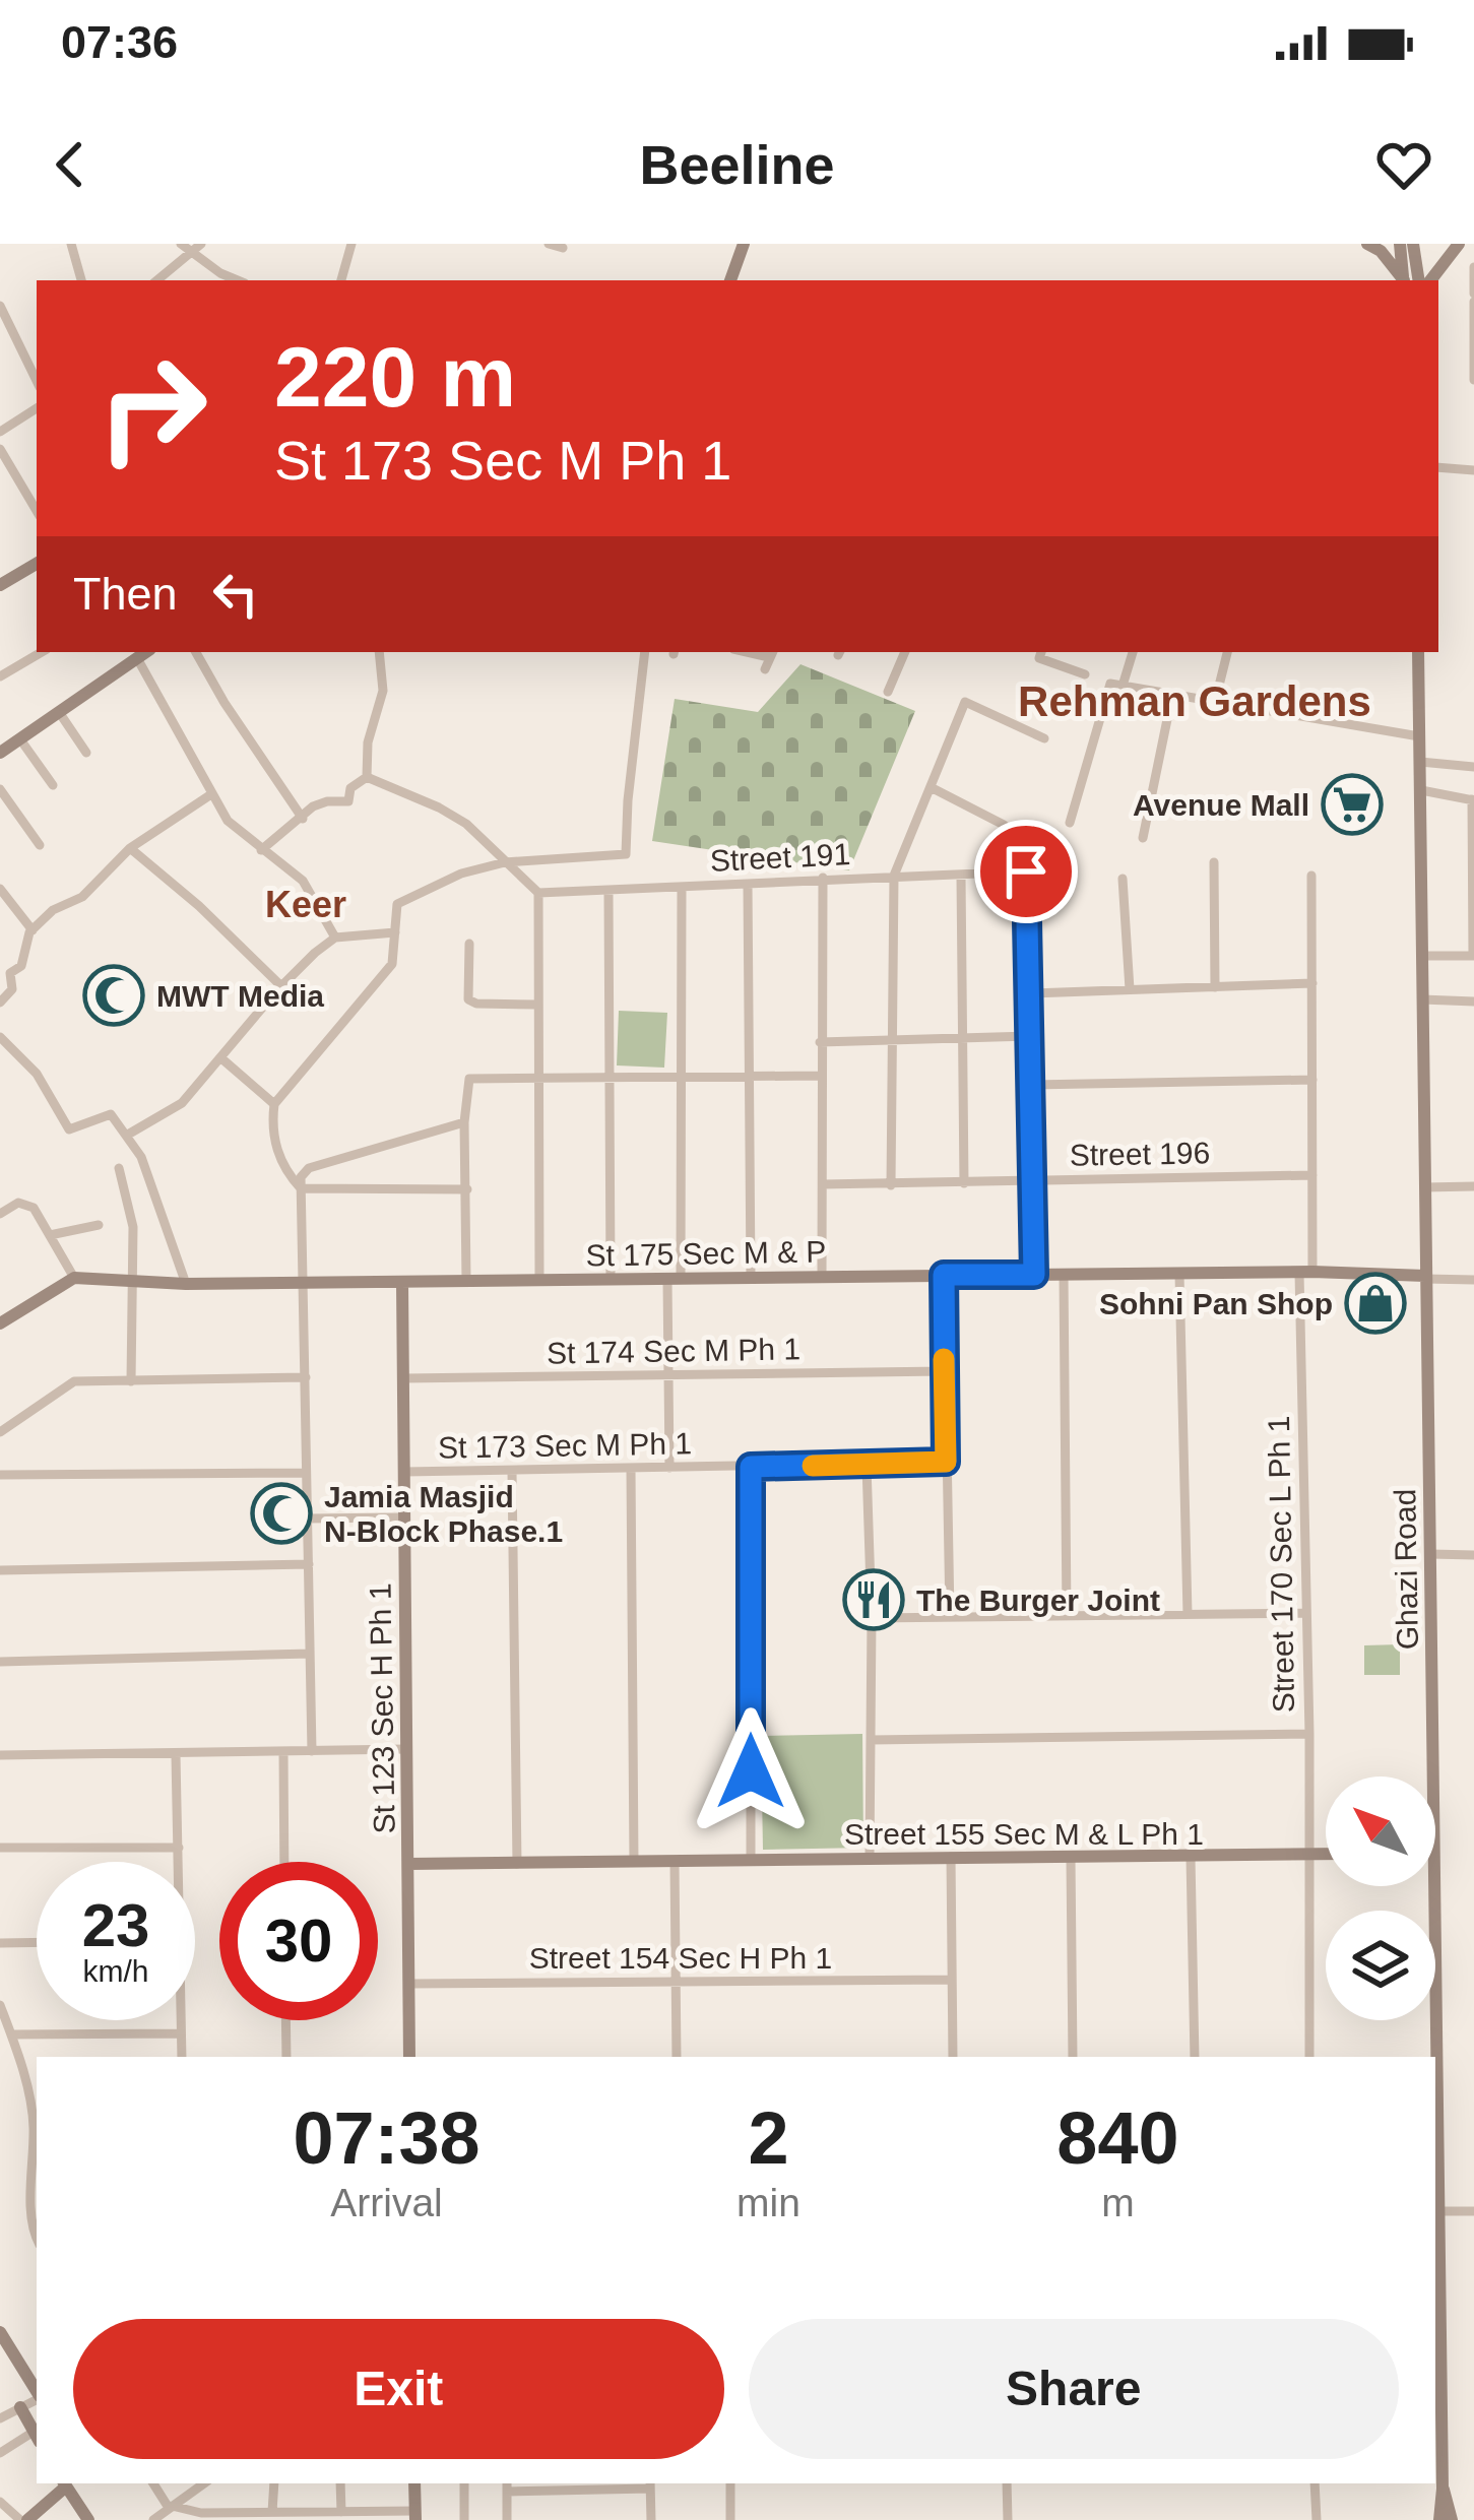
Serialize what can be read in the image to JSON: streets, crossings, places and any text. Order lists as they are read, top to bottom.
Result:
{
  "streets": {
    "street": [
      "Street 191",
      "Street 196",
      "St 175 Sec M & P",
      "St 174 Sec M Ph 1",
      "St 173 Sec M Ph 1",
      "Street 170 Sec L Ph 1",
      "Ghazi Road",
      "St 123 Sec H Ph 1",
      "Street 155 Sec M & L Ph 1",
      "Street 154 Sec H Ph 1"
    ]
  },
  "crossings": [
    ["Street 196", "Street 170 Sec L Ph 1"],
    ["St 175 Sec M & P", "Street 170 Sec L Ph 1"],
    ["St 175 Sec M & P", "Ghazi Road"],
    ["St 175 Sec M & P", "St 123 Sec H Ph 1"],
    ["St 174 Sec M Ph 1", "St 123 Sec H Ph 1"],
    ["St 173 Sec M Ph 1", "St 123 Sec H Ph 1"],
    ["Street 170 Sec L Ph 1", "Street 155 Sec M & L Ph 1"],
    ["St 123 Sec H Ph 1", "Street 155 Sec M & L Ph 1"],
    ["St 123 Sec H Ph 1", "Street 154 Sec H Ph 1"]
  ],
  "districts": ["Rehman Gardens", "Keer"],
  "places": {
    "supermarket": ["Avenue Mall"],
    "mosque": ["MWT Media", "Jamia Masjid N-Block Phase.1"],
    "shop": ["Sohni Pan Shop"],
    "restaurant": ["The Burger Joint"]
  },
  "north": "top left",
  "page": {
    "status": "07:36",
    "header": "Beeline",
    "turn": ["220 m", "St 173 Sec M Ph 1"],
    "then": "Then",
    "speed": "23 km/h",
    "limit": "30",
    "eta": [
      "07:38",
      "Arrival",
      "2",
      "min",
      "840",
      "m"
    ],
    "buttons": ["Exit", "Share"]
  }
}
